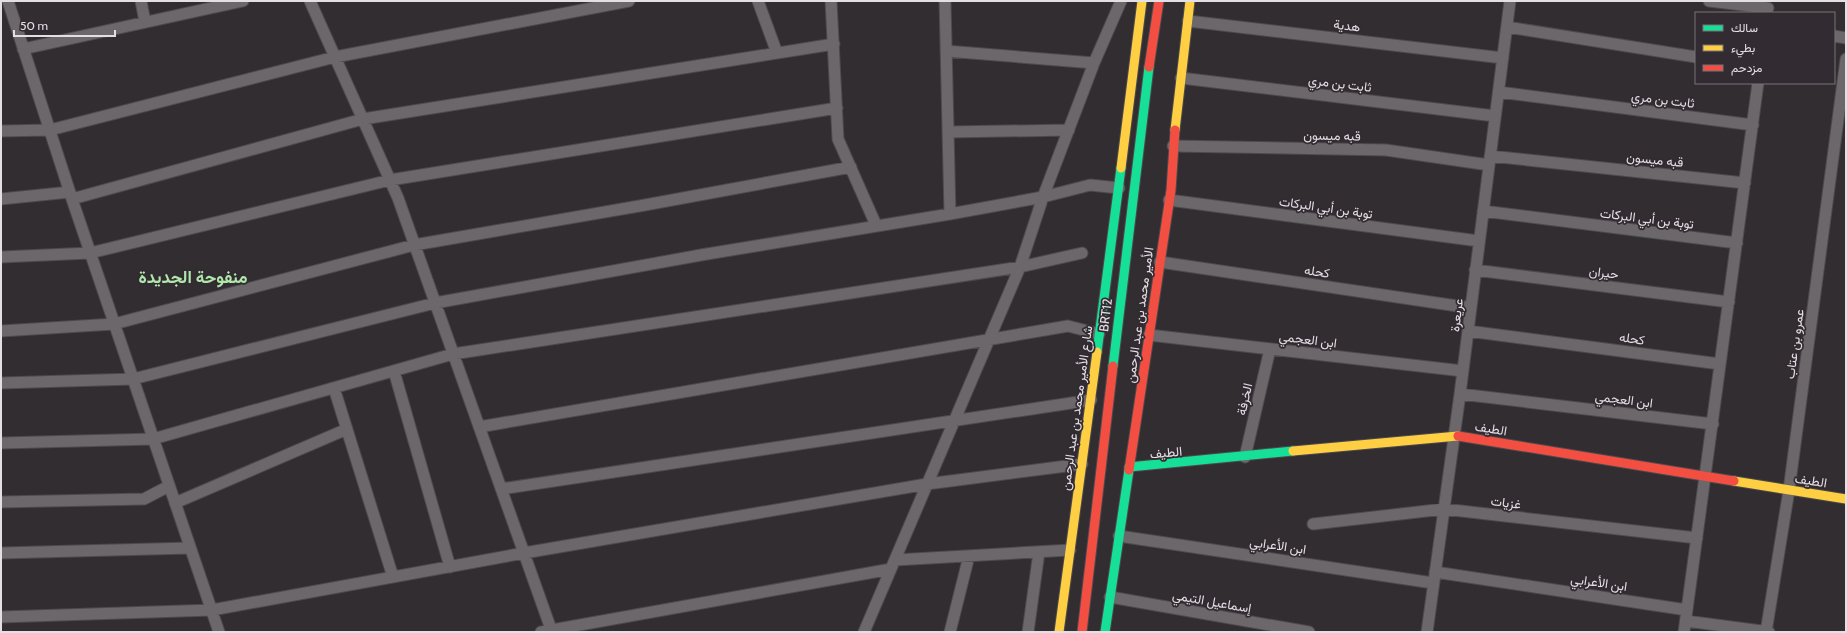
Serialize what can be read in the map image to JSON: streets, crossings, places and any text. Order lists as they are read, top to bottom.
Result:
{
  "streets": {
    "main road": [
      "BRT12",
      "الأمير محمد بن عبد الرحمن",
      "شارع الأمير محمد بن عبد الرحمن",
      "الطيف"
    ],
    "street": [
      "هدية",
      "ثابت بن مري",
      "قبه ميسون",
      "توبة بن أبي البركات",
      "كحله",
      "حيران",
      "عريعرة",
      "ابن العجمي",
      "عمرو بن عتاب",
      "الخرفة",
      "غزيات",
      "ابن الأعرابي",
      "إسماعيل التيمي"
    ]
  },
  "crossings": [
    ["هدية", "الأمير محمد بن عبد الرحمن"],
    ["هدية", "عريعرة"],
    ["ثابت بن مري", "الأمير محمد بن عبد الرحمن"],
    ["ثابت بن مري", "عريعرة"],
    ["قبه ميسون", "الأمير محمد بن عبد الرحمن"],
    ["قبه ميسون", "عريعرة"],
    ["توبة بن أبي البركات", "الأمير محمد بن عبد الرحمن"],
    ["توبة بن أبي البركات", "عريعرة"],
    ["كحله", "الأمير محمد بن عبد الرحمن"],
    ["كحله", "عريعرة"],
    ["حيران", "عريعرة"],
    ["الأمير محمد بن عبد الرحمن", "ابن العجمي"],
    ["الأمير محمد بن عبد الرحمن", "الطيف"],
    ["الأمير محمد بن عبد الرحمن", "ابن الأعرابي"],
    ["الأمير محمد بن عبد الرحمن", "إسماعيل التيمي"],
    ["عريعرة", "ابن العجمي"],
    ["عريعرة", "الطيف"],
    ["عريعرة", "غزيات"],
    ["عريعرة", "ابن الأعرابي"],
    ["ابن العجمي", "الخرفة"],
    ["عمرو بن عتاب", "الطيف"],
    ["عمرو بن عتاب", "ابن الأعرابي"],
    ["الخرفة", "الطيف"]
  ],
  "districts": ["منفوحة الجديدة"],
  "legend": ["سالك", "بطيء", "مزدحم"],
  "scale_bar": "50 m"
}
